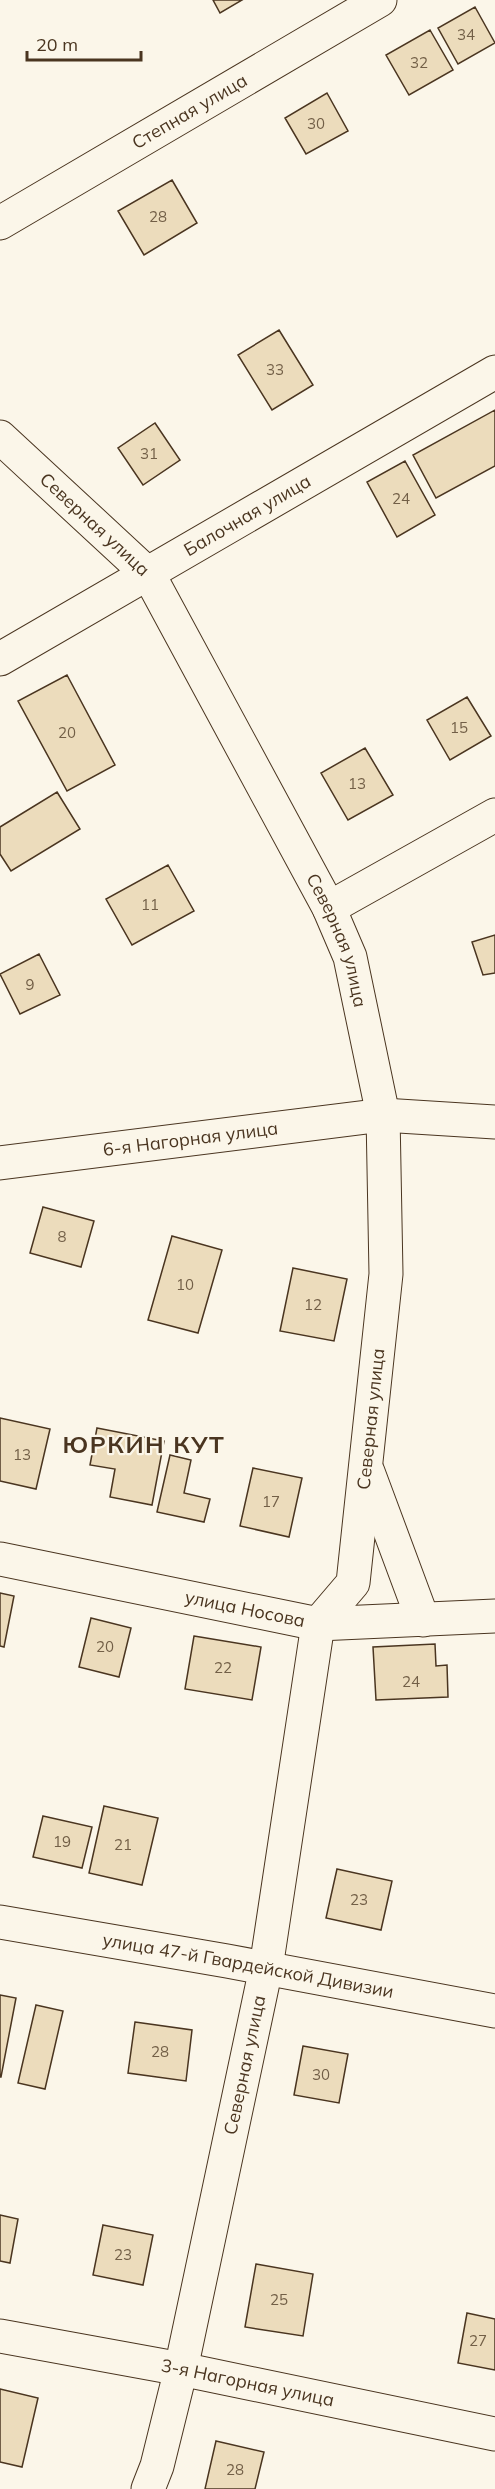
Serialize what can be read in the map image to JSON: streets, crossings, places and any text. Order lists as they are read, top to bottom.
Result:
{
  "streets": {
    "street": [
      "Степная улица",
      "Балочная улица",
      "Северная улица",
      "6-я Нагорная улица",
      "улица Носова",
      "улица 47-й Гвардейской Дивизии",
      "3-я Нагорная улица"
    ]
  },
  "crossings": [
    ["Балочная улица", "Северная улица"],
    ["Северная улица", "6-я Нагорная улица"],
    ["Северная улица", "улица Носова"],
    ["Северная улица", "улица 47-й Гвардейской Дивизии"],
    ["Северная улица", "3-я Нагорная улица"]
  ],
  "districts": ["ЮРКИН КУТ"],
  "house_numbers": [
    "34",
    "32",
    "30",
    "28",
    "33",
    "31",
    "24",
    "15",
    "20",
    "13",
    "11",
    "9",
    "8",
    "10",
    "12",
    "13",
    "17",
    "20",
    "22",
    "24",
    "19",
    "21",
    "23",
    "28",
    "30",
    "23",
    "25",
    "27",
    "28"
  ],
  "scale_bar": "20 m"
}
